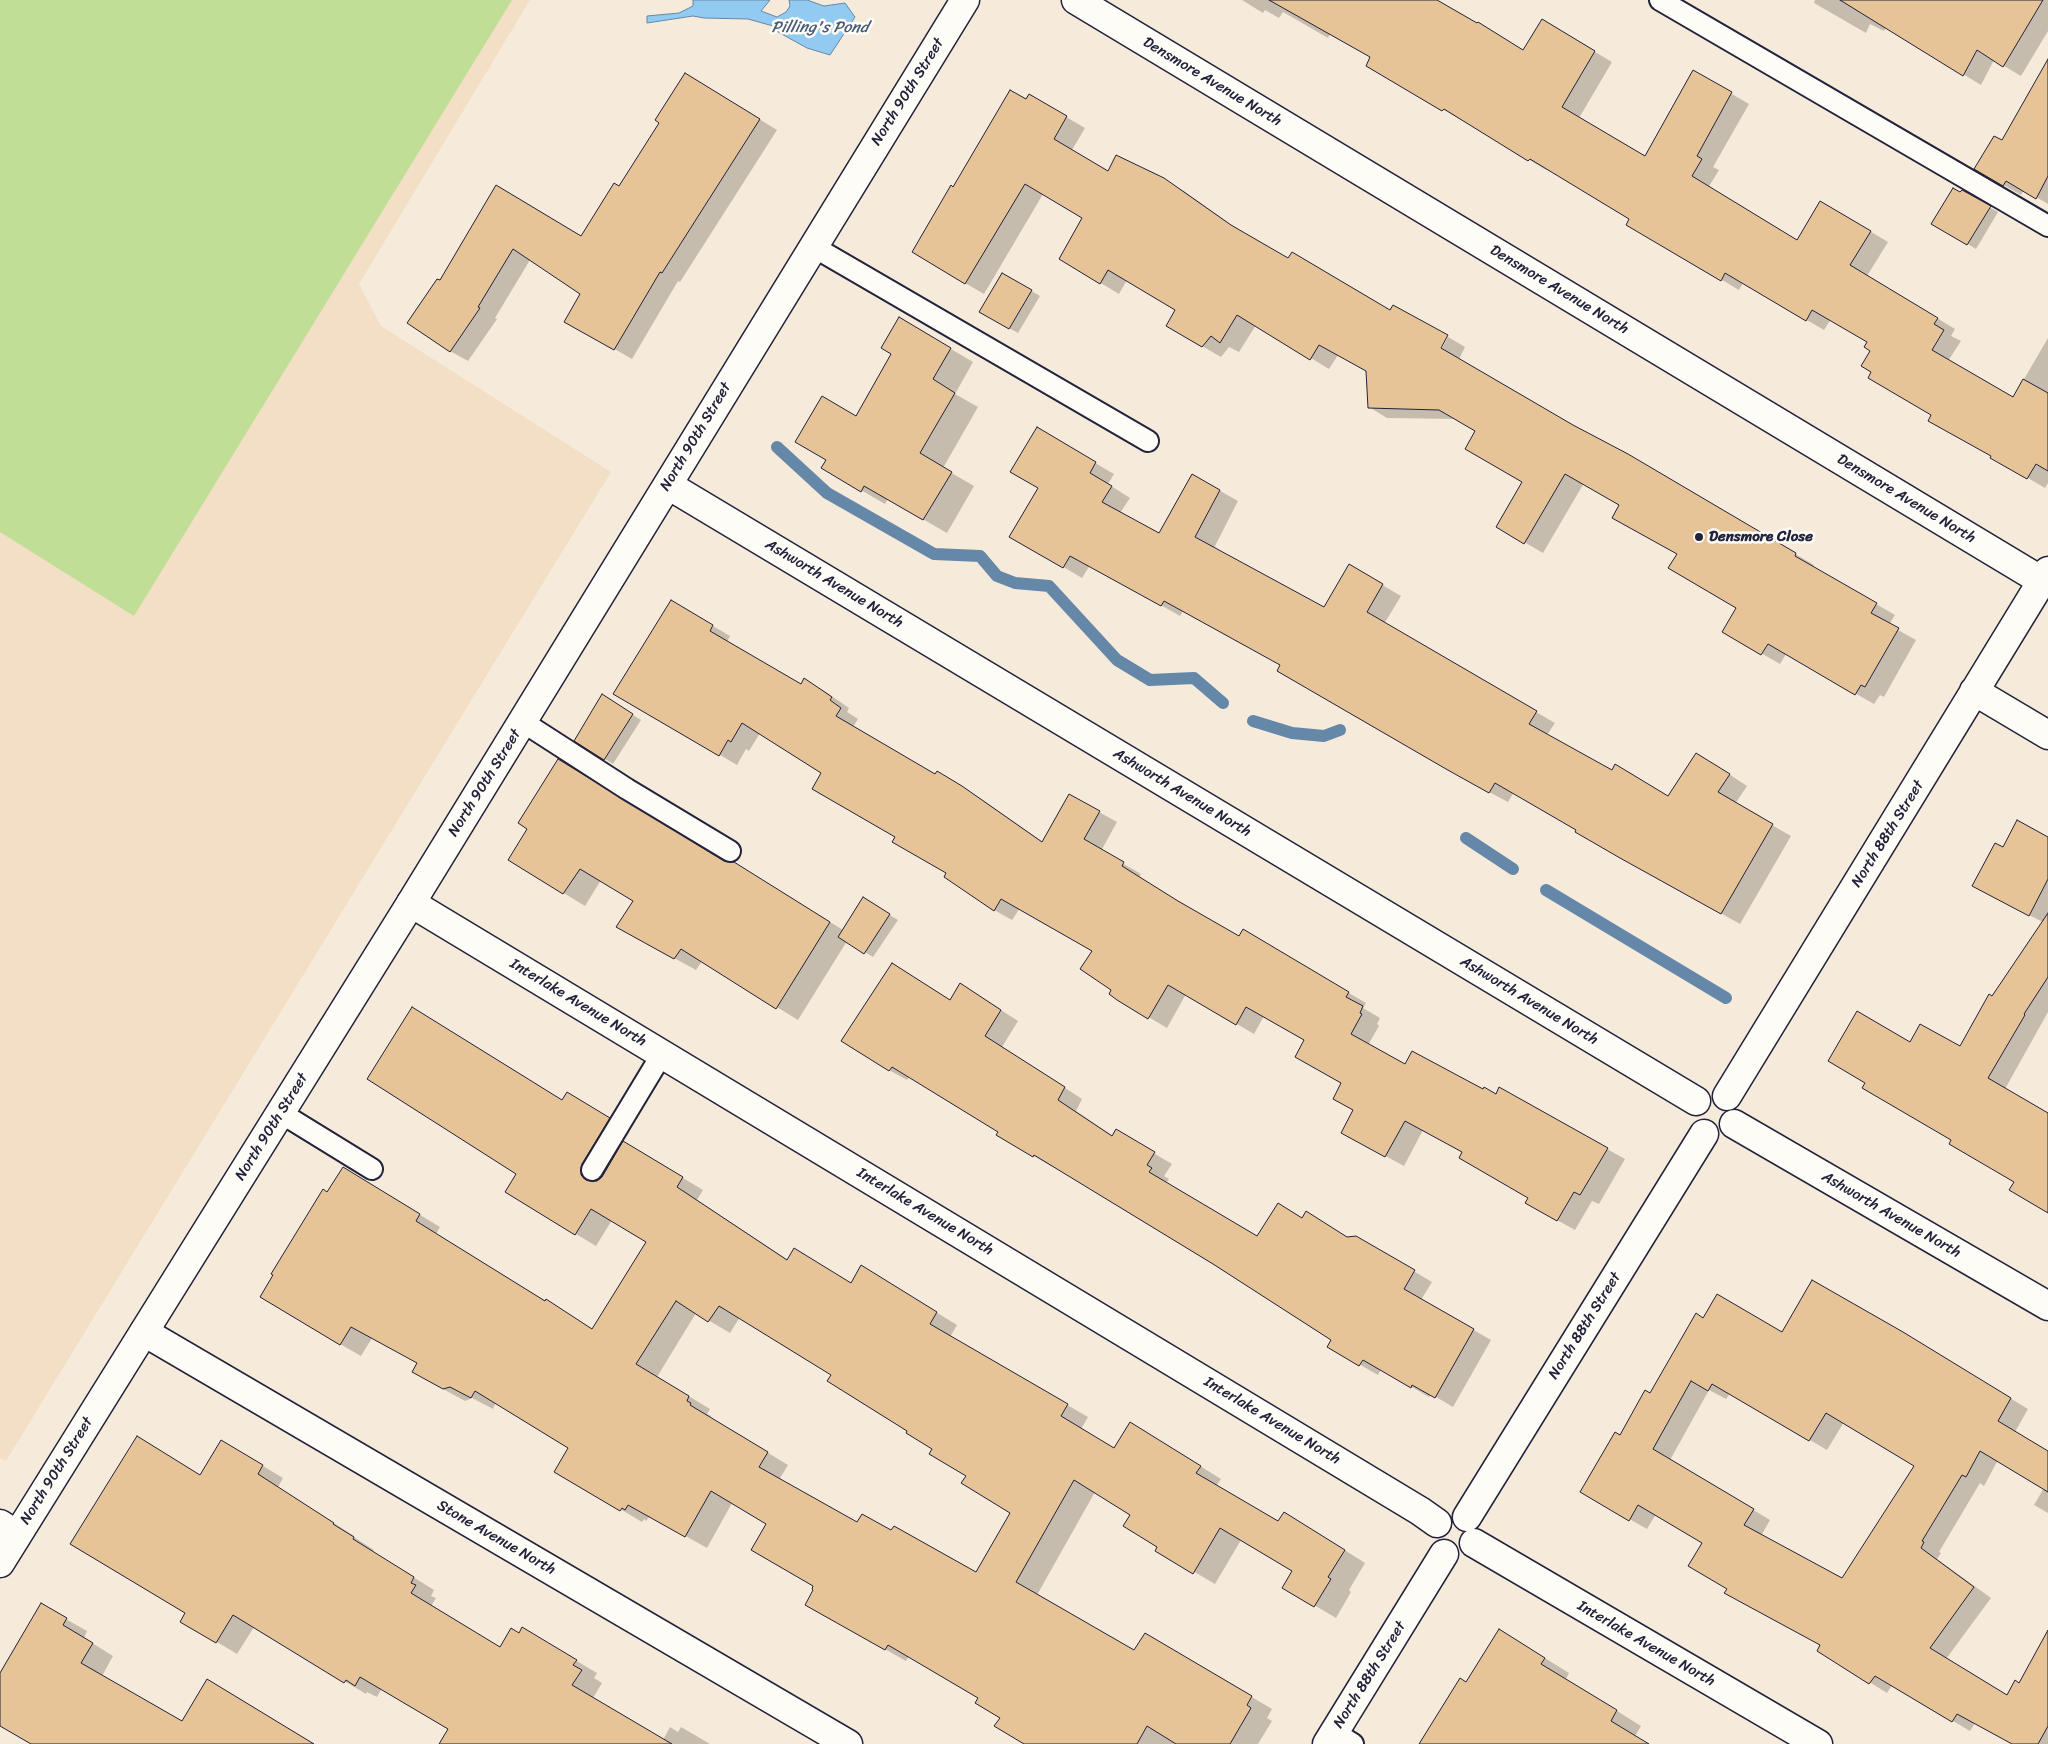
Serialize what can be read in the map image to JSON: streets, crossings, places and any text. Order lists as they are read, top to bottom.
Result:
{
  "streets": {
    "street": [
      "Densmore Avenue North",
      "North 90th Street",
      "Ashworth Avenue North",
      "North 88th Street",
      "Interlake Avenue North",
      "Stone Avenue North"
    ]
  },
  "crossings": [
    ["Densmore Avenue North", "North 88th Street"],
    ["North 90th Street", "Ashworth Avenue North"],
    ["North 90th Street", "Interlake Avenue North"],
    ["North 90th Street", "Stone Avenue North"],
    ["Ashworth Avenue North", "North 88th Street"],
    ["North 88th Street", "Interlake Avenue North"]
  ],
  "water": ["Pilling's Pond"],
  "places": ["Densmore Close"]
}
